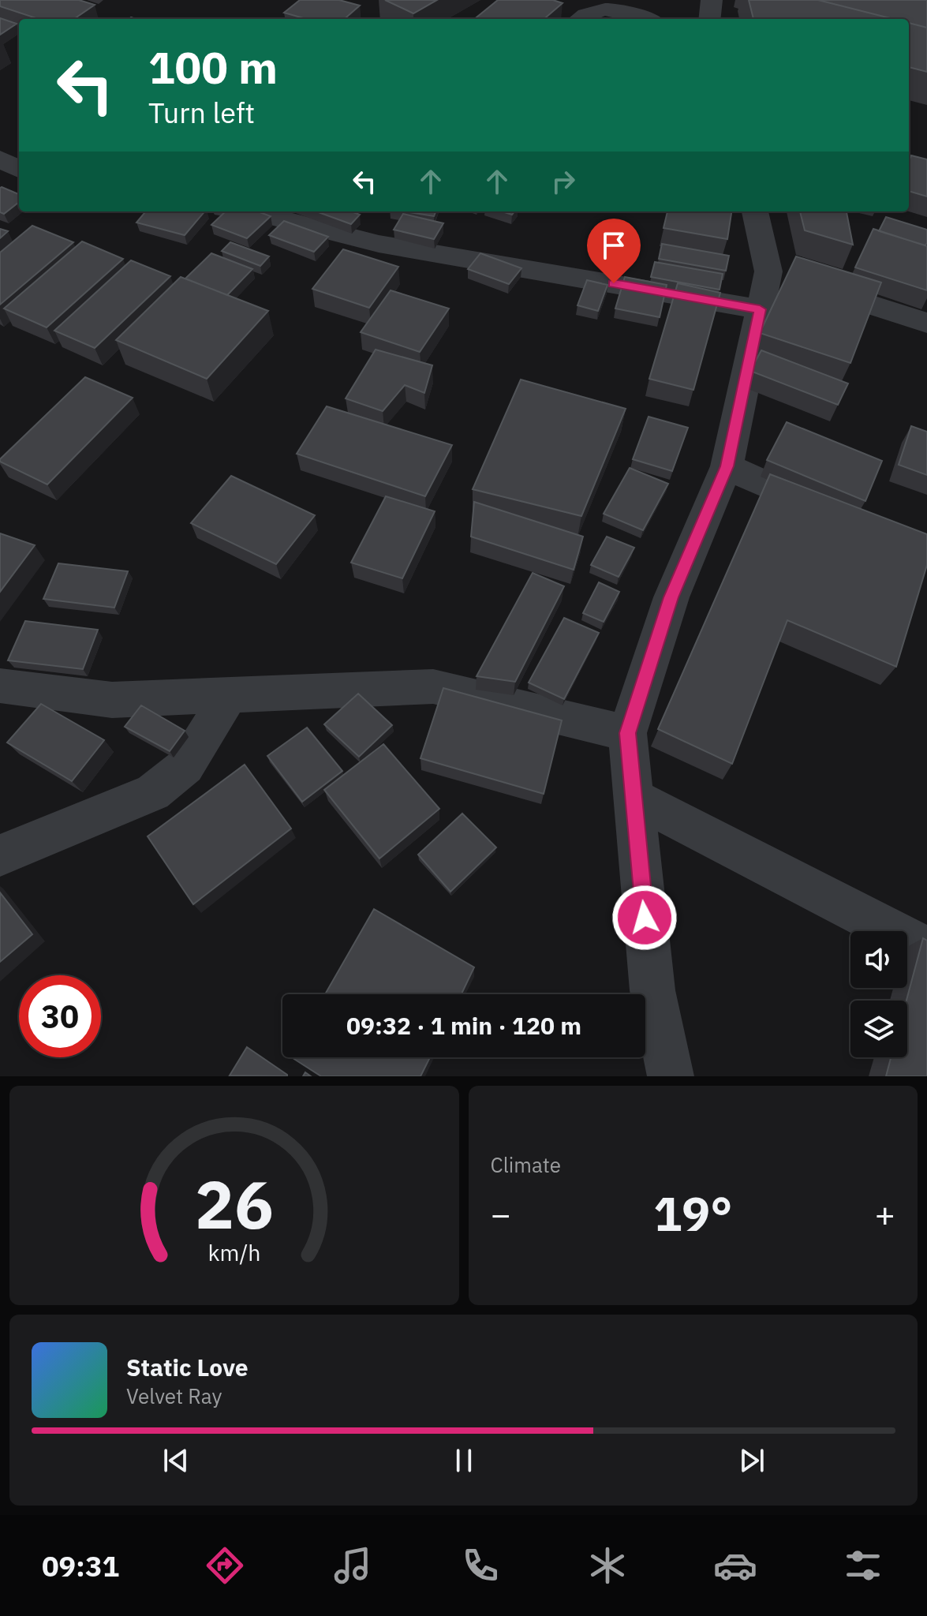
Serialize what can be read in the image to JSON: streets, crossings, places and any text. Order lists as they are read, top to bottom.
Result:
{
  "page": {
    "turn": ["100 m", "Turn left"],
    "limit": "30",
    "trip": "09:32 · 1 min · 120 m",
    "tile": "Climate",
    "heat": ["−", "19°", "+"],
    "song": ["Static Love", "Velvet Ray"],
    "tabs": "09:31",
    "gauge": ["26", "km/h"]
  }
}
